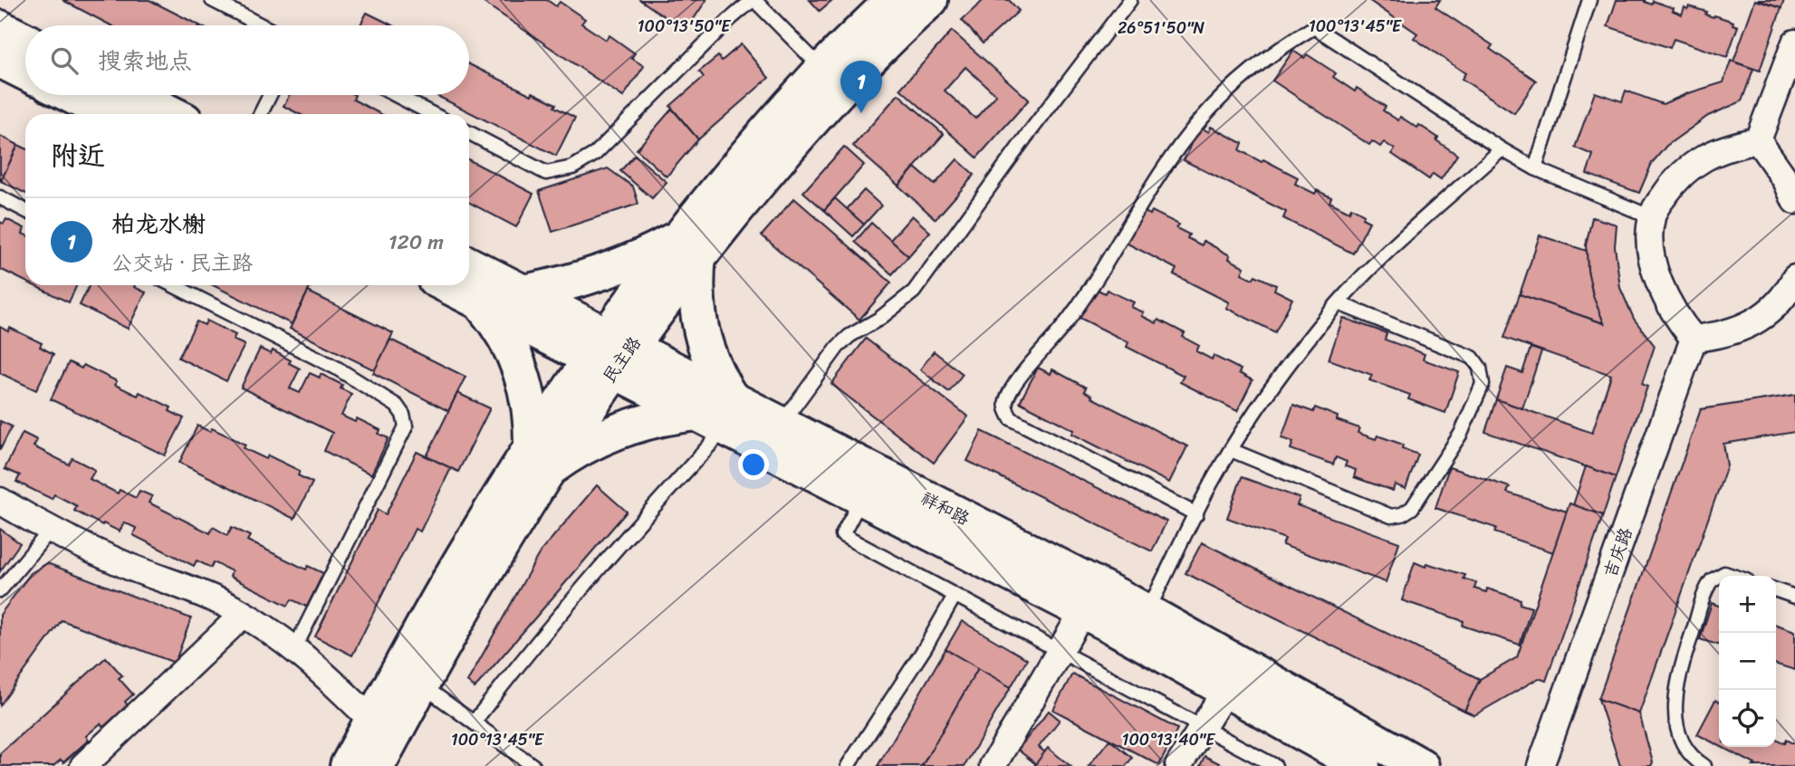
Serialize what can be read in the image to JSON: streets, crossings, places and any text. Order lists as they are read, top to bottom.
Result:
{
  "streets": {
    "main road": ["民主路", "祥和路"],
    "street": ["吉庆路"]
  },
  "crossings": [
    ["民主路", "祥和路"]
  ],
  "page": {
    "search": "搜索地点",
    "pins": "1",
    "heading": "附近",
    "list": [
      {
        "mark": "1",
        "name": "柏龙水榭",
        "note": "公交站 · 民主路",
        "value": "120 m"
      }
    ],
    "map_buttons": ["+", "−"]
  },
  "coordinates": [
    "100°13'50\"E",
    "100°13'45\"E",
    "26°51'50\"N",
    "100°13'40\"E"
  ]
}
